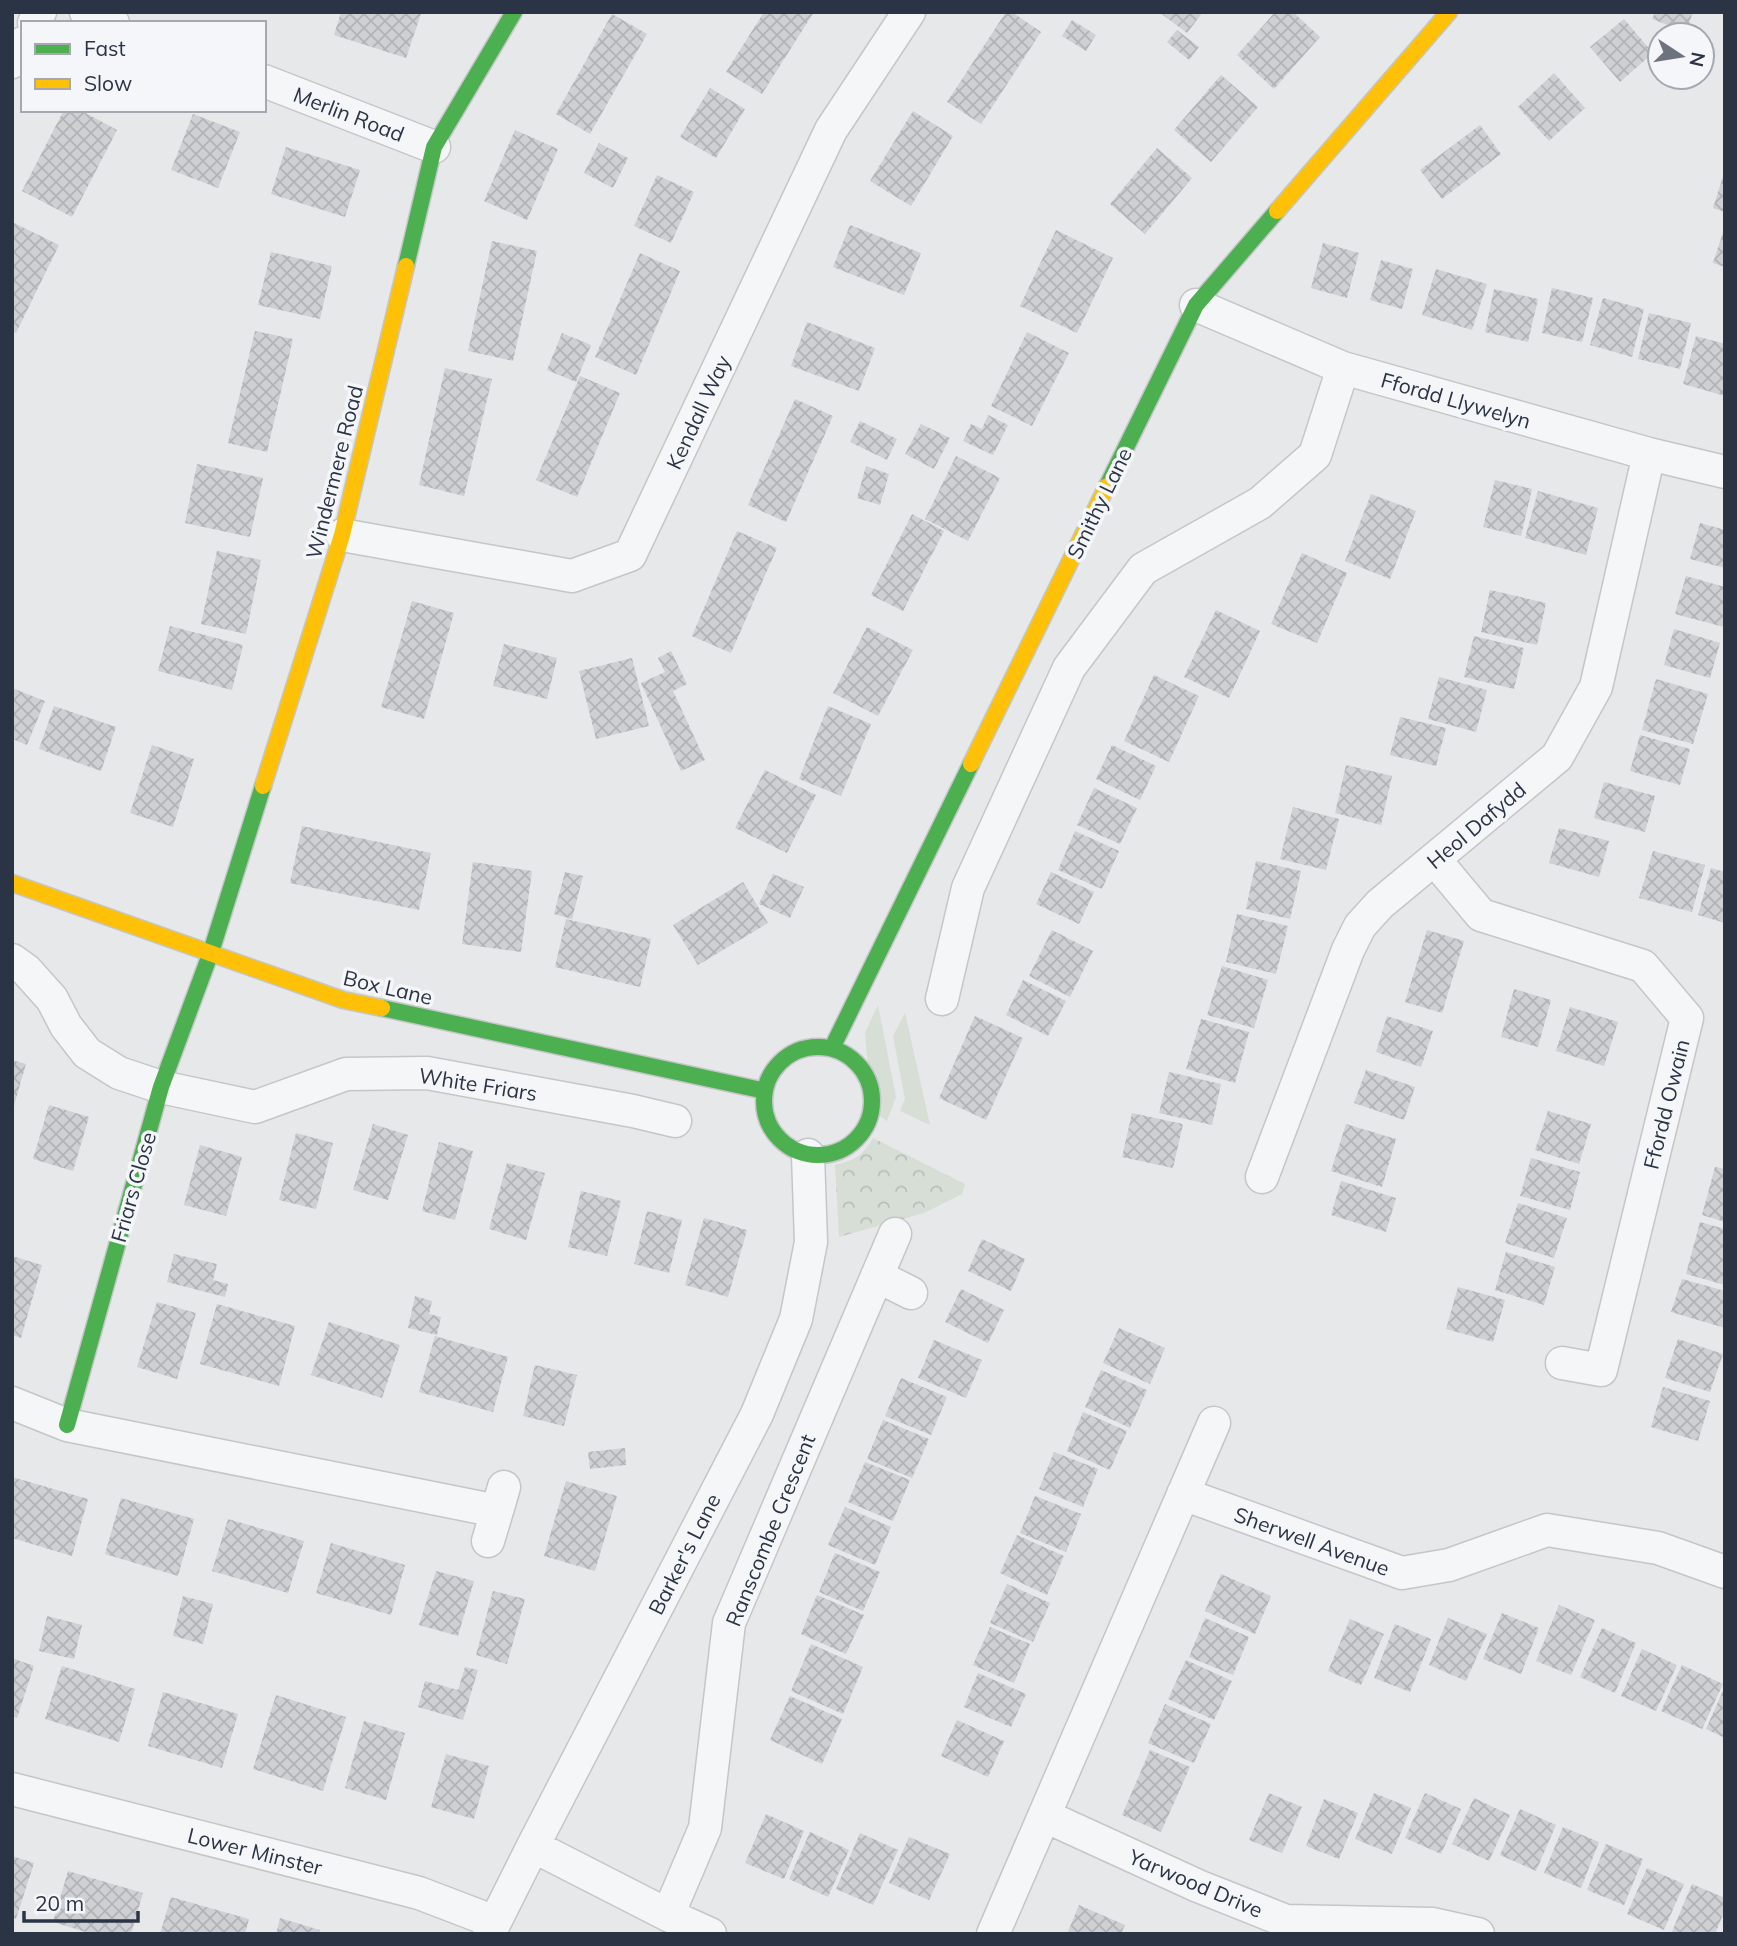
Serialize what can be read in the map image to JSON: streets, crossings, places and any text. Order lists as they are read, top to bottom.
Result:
{
  "streets": {
    "street": [
      "Merlin Road",
      "Ffordd Llywelyn",
      "Kendall Way",
      "Windermere Road",
      "Smithy Lane",
      "Heol Dafydd",
      "Box Lane",
      "White Friars",
      "Ffordd Owain",
      "Friars Close",
      "Ranscombe Crescent",
      "Sherwell Avenue",
      "Barker's Lane",
      "Lower Minster",
      "Yarwood Drive"
    ]
  },
  "crossings": [
    ["Merlin Road", "Windermere Road"],
    ["Ffordd Llywelyn", "Smithy Lane"],
    ["Ffordd Llywelyn", "Heol Dafydd"],
    ["Kendall Way", "Windermere Road"],
    ["Windermere Road", "Box Lane"],
    ["Windermere Road", "Friars Close"],
    ["Smithy Lane", "Box Lane"],
    ["Smithy Lane", "Barker's Lane"],
    ["Heol Dafydd", "Ffordd Owain"],
    ["Box Lane", "Friars Close"],
    ["Box Lane", "Barker's Lane"],
    ["White Friars", "Friars Close"],
    ["Barker's Lane", "Lower Minster"]
  ],
  "legend": ["Fast", "Slow"],
  "scale_bar": "20 m",
  "north": "right"
}
